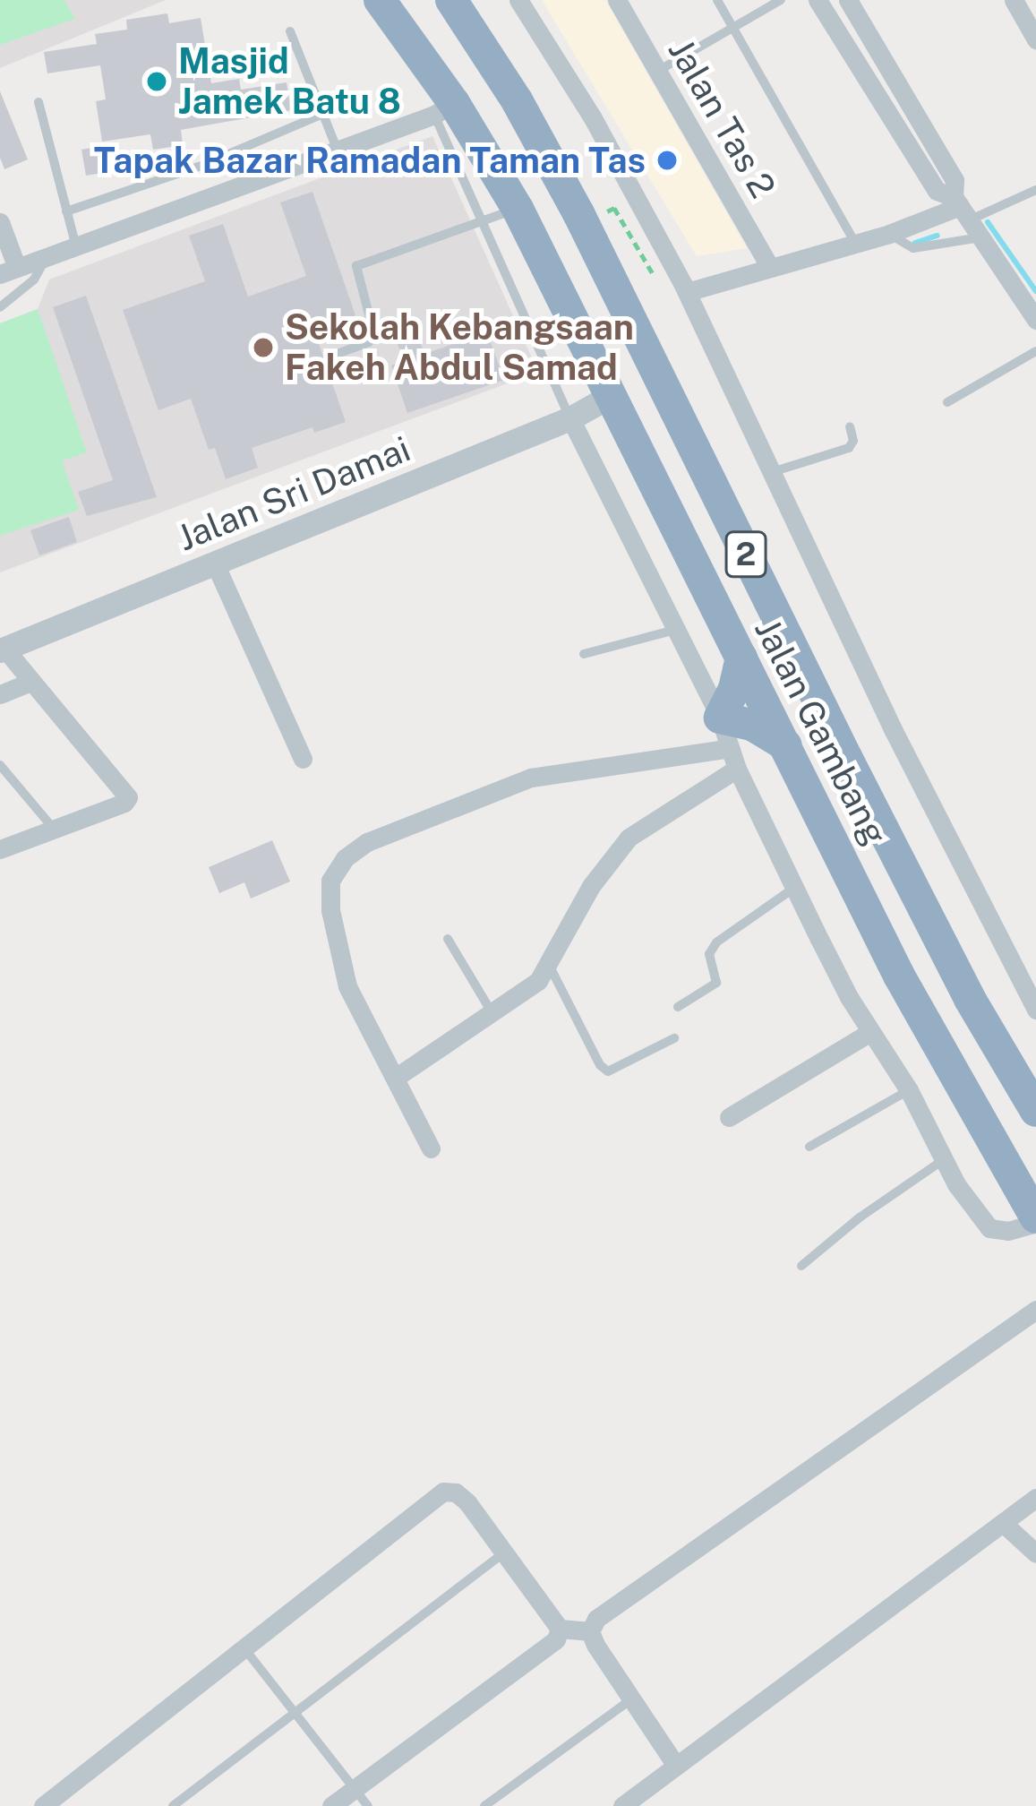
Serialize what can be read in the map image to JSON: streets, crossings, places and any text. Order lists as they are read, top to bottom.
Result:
{
  "streets": {
    "highway": ["2", "Jalan Gambang"],
    "street": ["Jalan Tas 2", "Jalan Sri Damai"]
  },
  "crossings": [
    ["Jalan Sri Damai", "Jalan Gambang"]
  ],
  "places": ["Masjid Jamek Batu 8", "Tapak Bazar Ramadan Taman Tas", "Sekolah Kebangsaan Fakeh Abdul Samad"]
}
